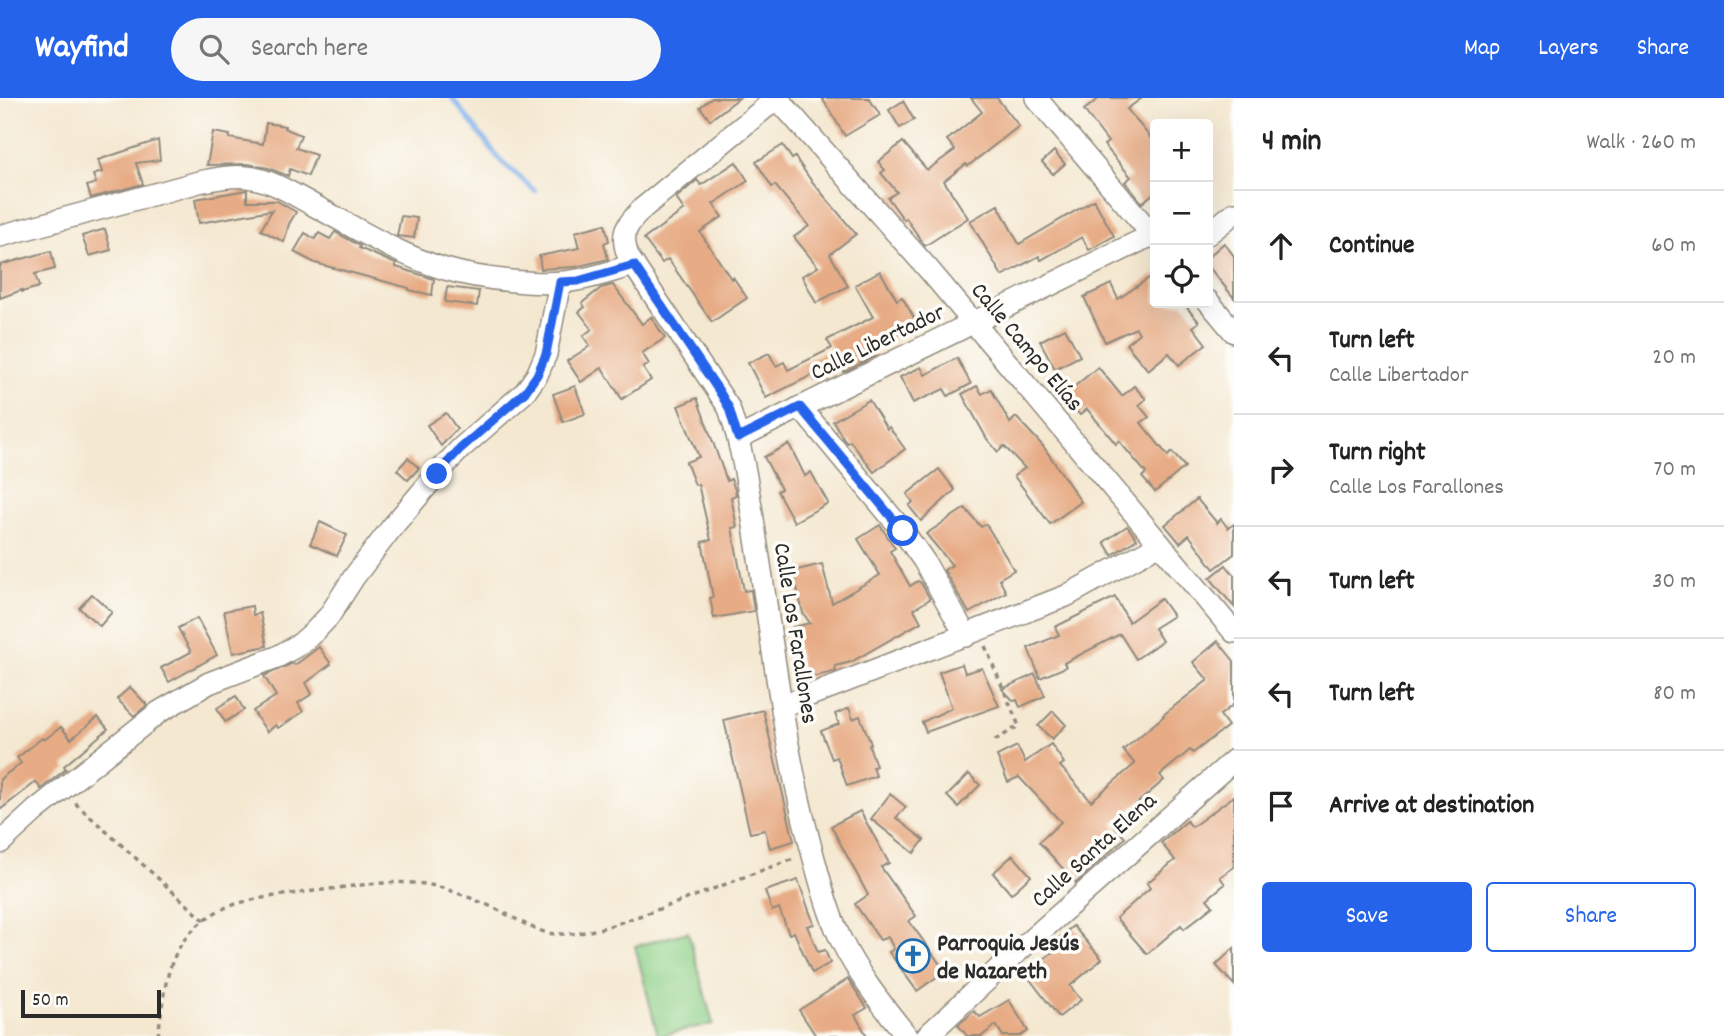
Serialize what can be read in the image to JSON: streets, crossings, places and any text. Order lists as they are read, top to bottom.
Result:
{
  "streets": {
    "street": [
      "Calle Libertador",
      "Calle Campo Elías",
      "Calle Los Farallones",
      "Calle Santa Elena"
    ]
  },
  "crossings": [
    ["Calle Libertador", "Calle Campo Elías"],
    ["Calle Libertador", "Calle Los Farallones"],
    ["Calle Campo Elías", "Calle Los Farallones"]
  ],
  "places": {
    "church": ["Parroquia Jesús de Nazareth"]
  },
  "scale_bar": "50 m",
  "page": {
    "header": "Wayfind",
    "search": "Search here",
    "nav": ["Map", "Layers", "Share"],
    "heading": ["4 min", "Walk · 260 m"],
    "map_buttons": ["+", "−"],
    "list": [
      ["Continue", "60 m"],
      ["Turn left", "Calle Libertador", "20 m"],
      ["Turn right", "Calle Los Farallones", "70 m"],
      ["Turn left", "30 m"],
      ["Turn left", "80 m"],
      "Arrive at destination"
    ],
    "buttons": ["Save", "Share"],
    "scale": "50 m"
  }
}
